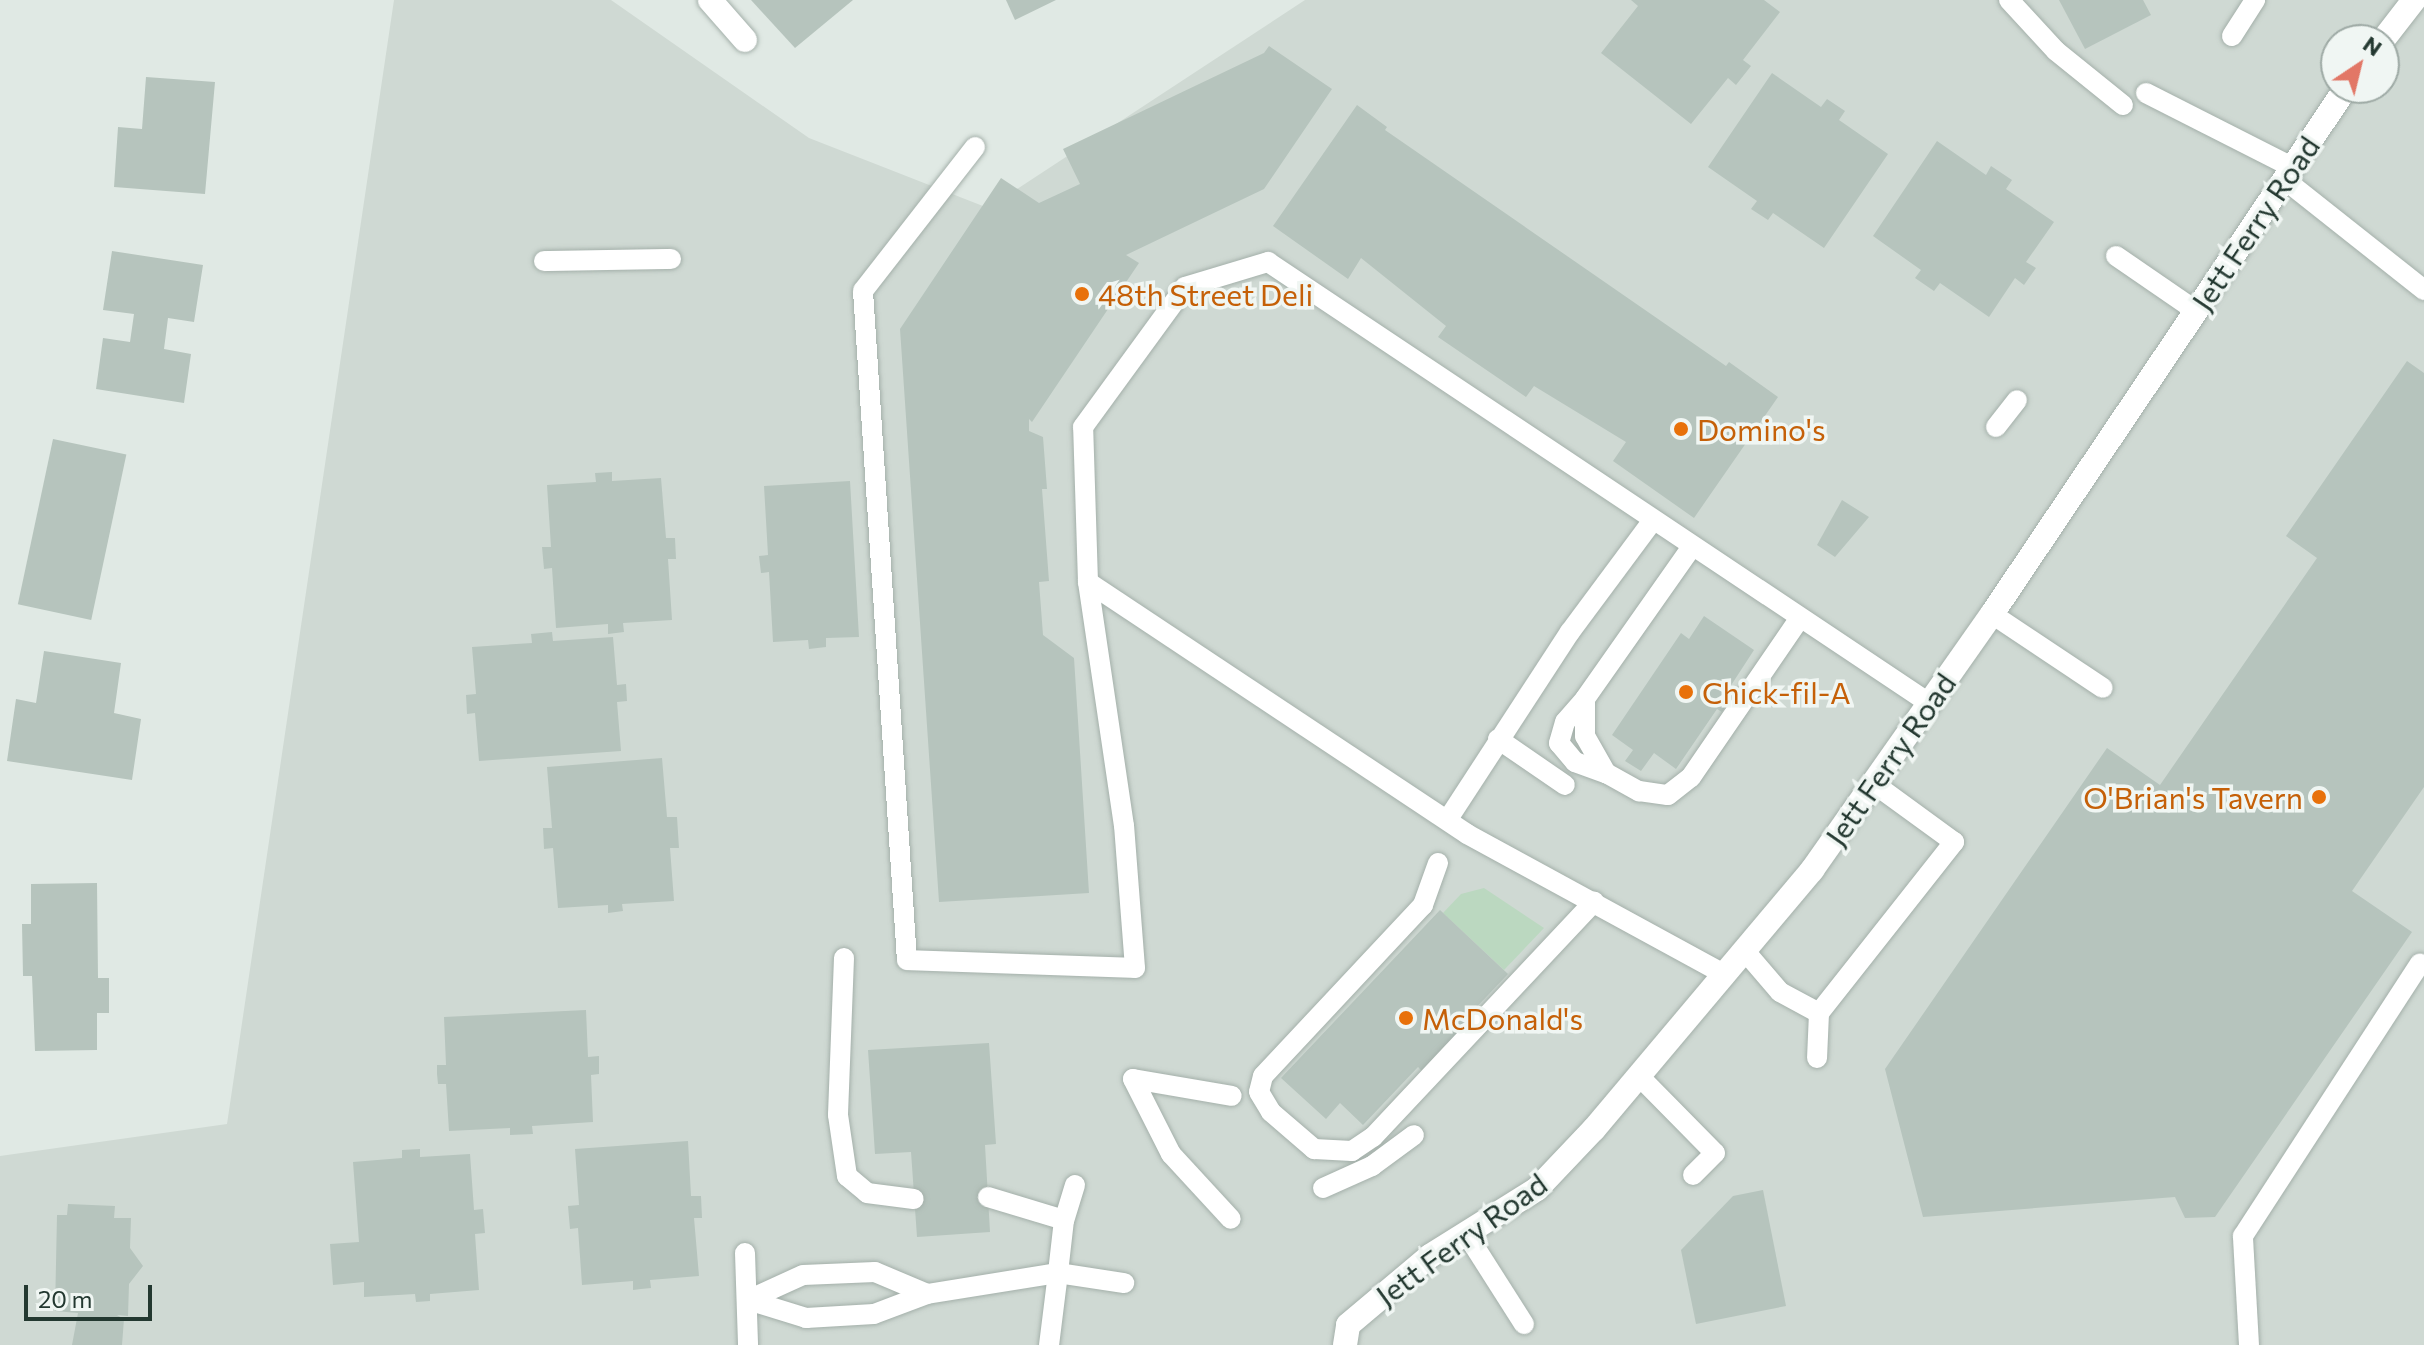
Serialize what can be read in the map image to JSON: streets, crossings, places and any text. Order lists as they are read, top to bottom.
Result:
{
  "streets": {
    "street": ["Jett Ferry Road"]
  },
  "places": [
    "48th Street Deli",
    "Domino's",
    "Chick-fil-A",
    "O'Brian's Tavern",
    "McDonald's"
  ],
  "scale_bar": "20 m",
  "north": "top right"
}
